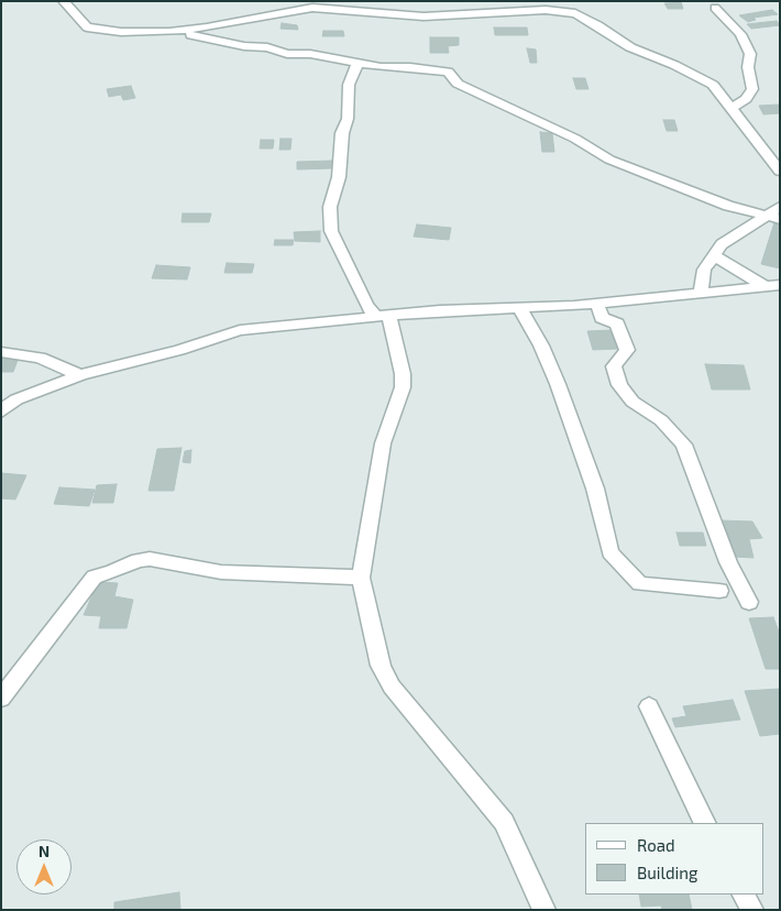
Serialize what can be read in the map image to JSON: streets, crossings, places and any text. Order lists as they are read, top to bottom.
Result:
{
  "legend": ["Road", "Building"],
  "north": "top"
}
